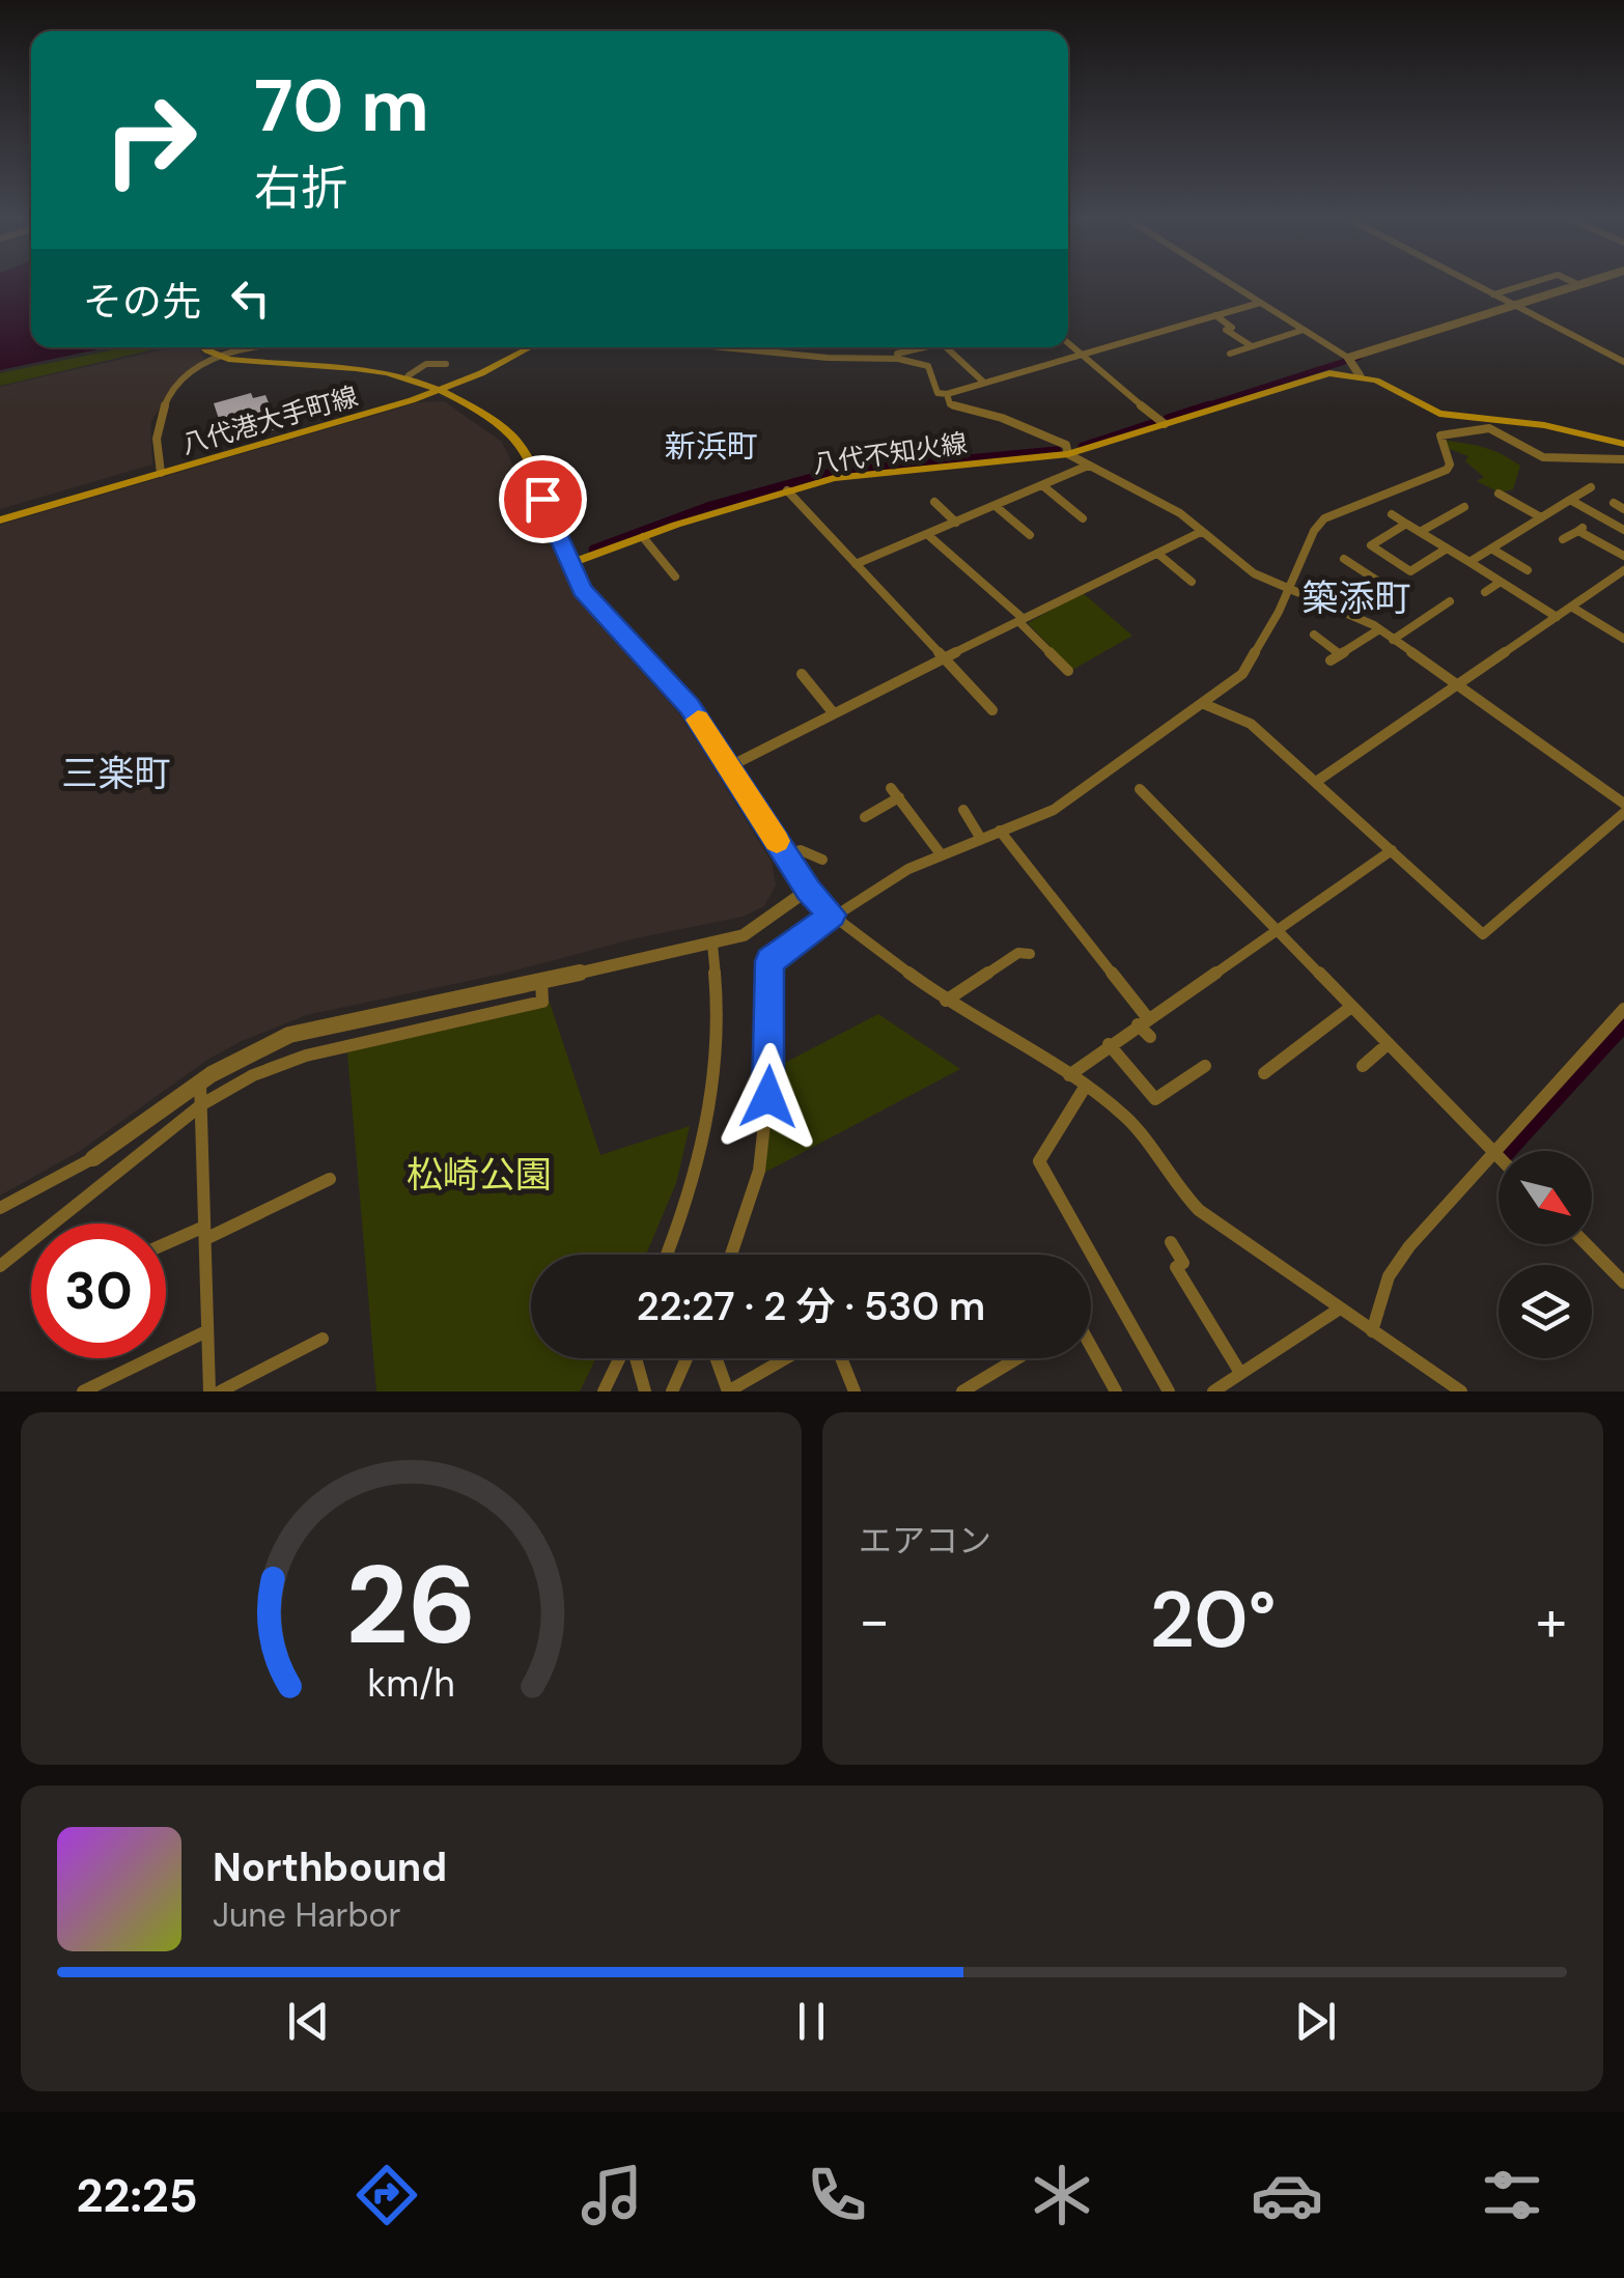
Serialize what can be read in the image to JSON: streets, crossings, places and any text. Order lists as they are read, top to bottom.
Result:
{
  "streets": {
    "main road": ["八代港大手町線", "八代不知火線"]
  },
  "districts": ["新浜町", "築添町", "三楽町"],
  "parks": ["松崎公園"],
  "north": "bottom right",
  "page": {
    "turn": ["70 m", "右折"],
    "then": "その先",
    "limit": "30",
    "trip": "22:27 · 2 分 · 530 m",
    "tile": "エアコン",
    "heat": ["−", "20°", "+"],
    "song": ["Northbound", "June Harbor"],
    "tabs": "22:25",
    "gauge": ["26", "km/h"]
  }
}
